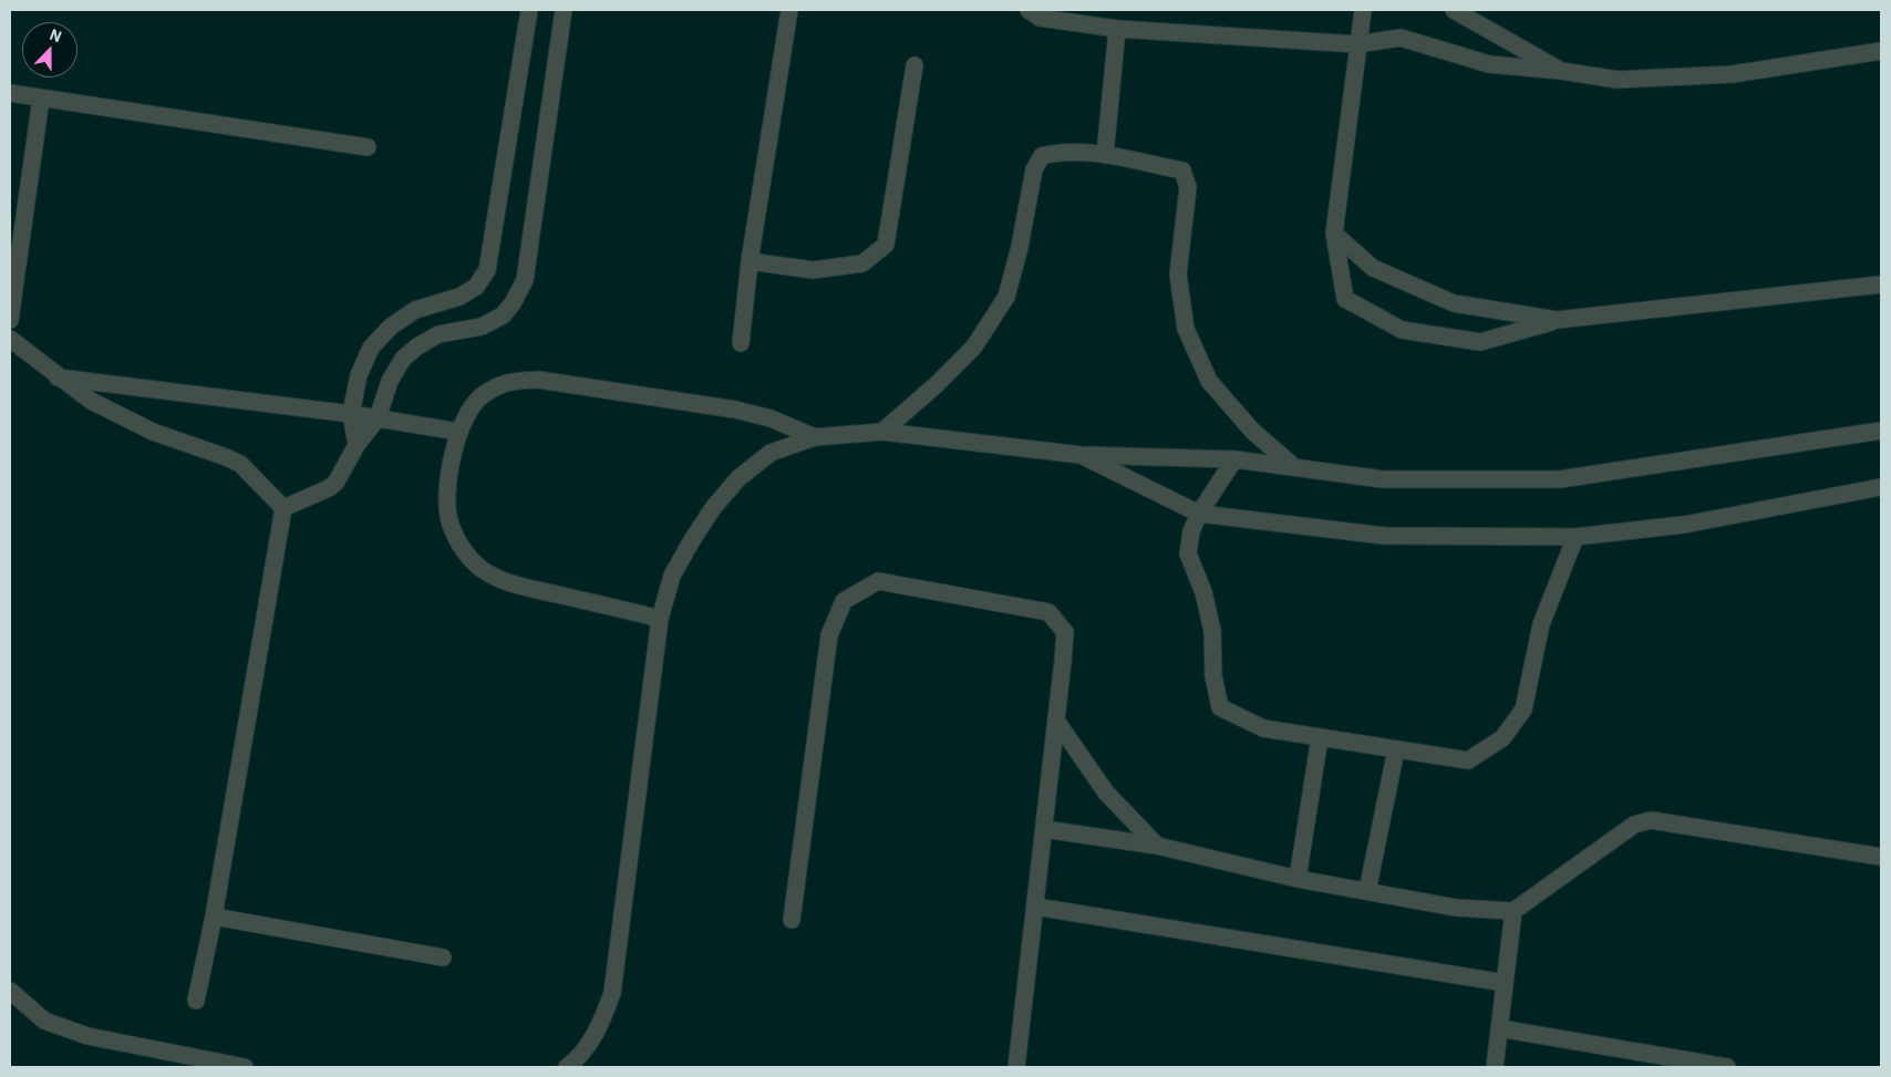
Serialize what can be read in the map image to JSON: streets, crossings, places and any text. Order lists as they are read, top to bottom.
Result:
{
  "north": "top"
}
